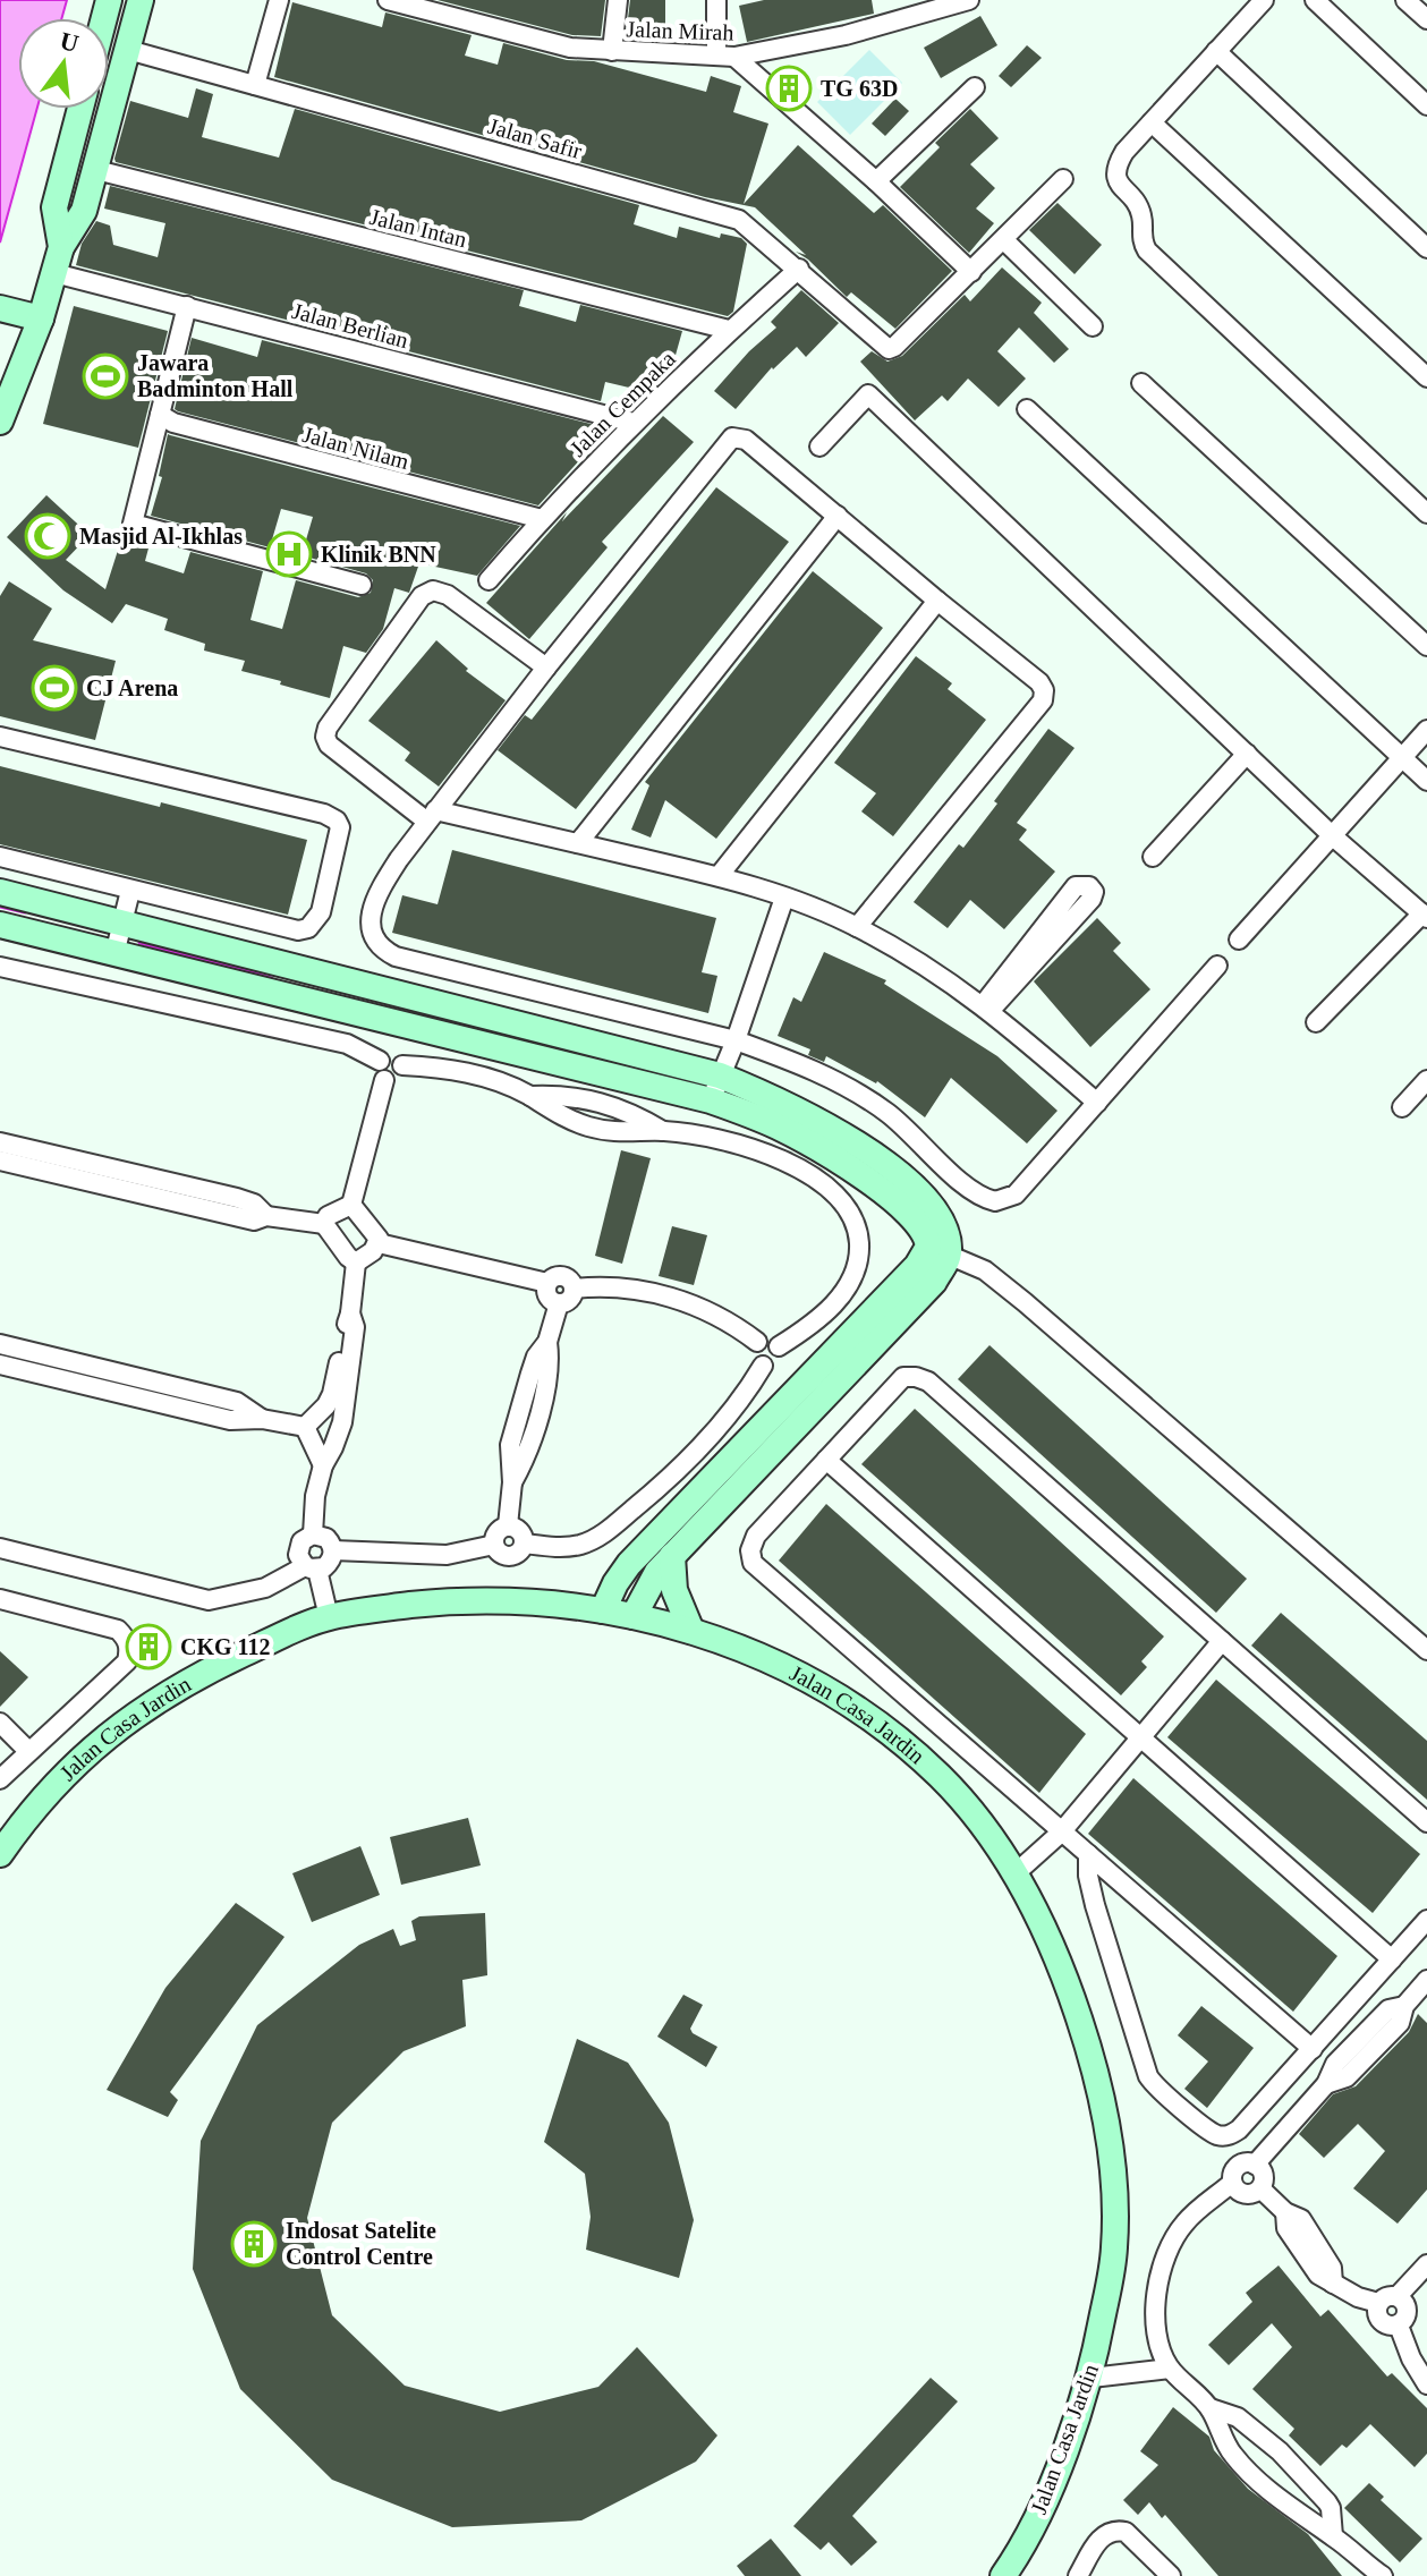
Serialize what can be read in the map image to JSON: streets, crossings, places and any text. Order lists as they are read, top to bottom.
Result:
{
  "streets": {
    "street": [
      "Jalan Mirah",
      "Jalan Safir",
      "Jalan Intan",
      "Jalan Berlian",
      "Jalan Cempaka",
      "Jalan Nilam",
      "Jalan Casa Jardin"
    ]
  },
  "crossings": [
    ["Jalan Safir", "Jalan Cempaka"],
    ["Jalan Intan", "Jalan Cempaka"],
    ["Jalan Berlian", "Jalan Cempaka"],
    ["Jalan Cempaka", "Jalan Nilam"]
  ],
  "places": {
    "building": ["TG 63D", "CKG 112", "Indosat Satelite Control Centre"],
    "sports": ["Jawara Badminton Hall", "CJ Arena"],
    "mosque": ["Masjid Al-Ikhlas"],
    "hospital": ["Klinik BNN"]
  },
  "north": "top"
}
